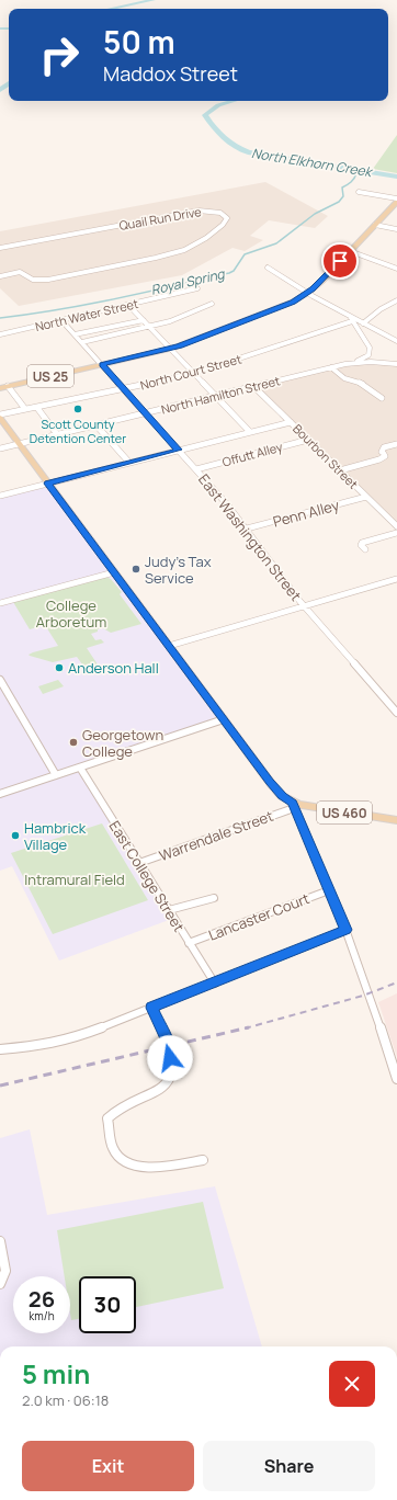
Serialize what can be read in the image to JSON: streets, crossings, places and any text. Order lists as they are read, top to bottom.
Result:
{
  "streets": {
    "main road": ["US 25", "US 460"],
    "street": [
      "Quail Run Drive",
      "North Water Street",
      "North Court Street",
      "North Hamilton Street",
      "Offutt Alley",
      "Bourbon Street",
      "Penn Alley",
      "East Washington Street",
      "Warrendale Street",
      "East College Street",
      "Lancaster Court"
    ]
  },
  "crossings": [
    ["North Water Street", "East Washington Street"],
    ["North Court Street", "East Washington Street"],
    ["US 25", "East Washington Street"],
    ["North Hamilton Street", "Bourbon Street"],
    ["North Hamilton Street", "East Washington Street"],
    ["North Hamilton Street", "US 460"],
    ["Offutt Alley", "Bourbon Street"],
    ["Offutt Alley", "East Washington Street"],
    ["Bourbon Street", "Penn Alley"],
    ["Penn Alley", "East Washington Street"],
    ["US 460", "Warrendale Street"],
    ["Warrendale Street", "East College Street"],
    ["East College Street", "Lancaster Court"]
  ],
  "water": ["North Elkhorn Creek", "Royal Spring"],
  "parks": ["College Arboretum", "Intramural Field"],
  "places": [
    "Scott County Detention Center",
    "Judy's Tax Service",
    "Anderson Hall",
    "Georgetown College",
    "Hambrick Village"
  ],
  "page": {
    "turn": ["50 m", "Maddox Street"],
    "speed": "26 km/h",
    "limit": "30",
    "heading": ["5 min", "2.0 km · 06:18"],
    "buttons": ["Exit", "Share"]
  }
}
